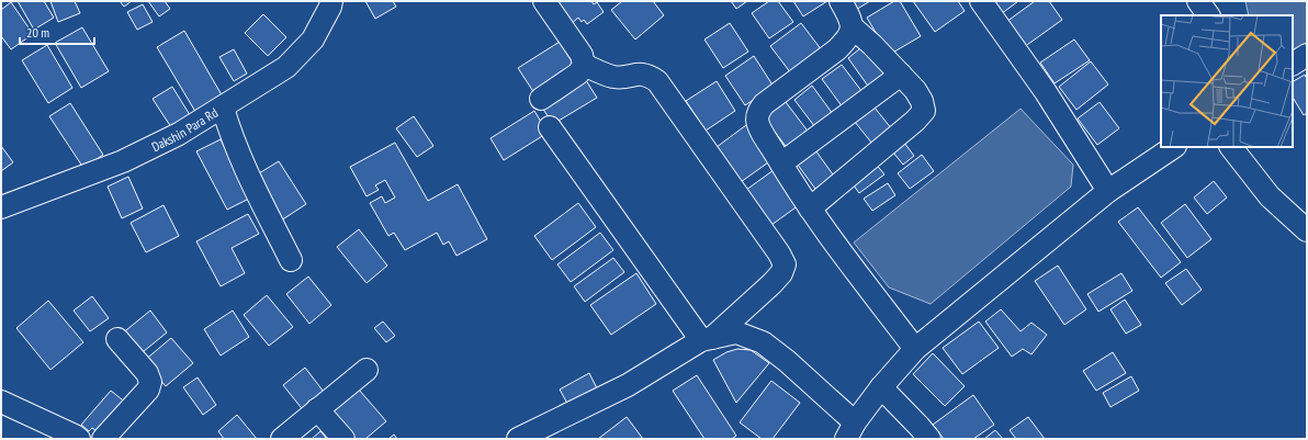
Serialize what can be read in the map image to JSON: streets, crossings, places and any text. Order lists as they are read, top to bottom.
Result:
{
  "streets": {
    "street": ["Dakshin Para Rd"]
  },
  "scale_bar": "20 m"
}
